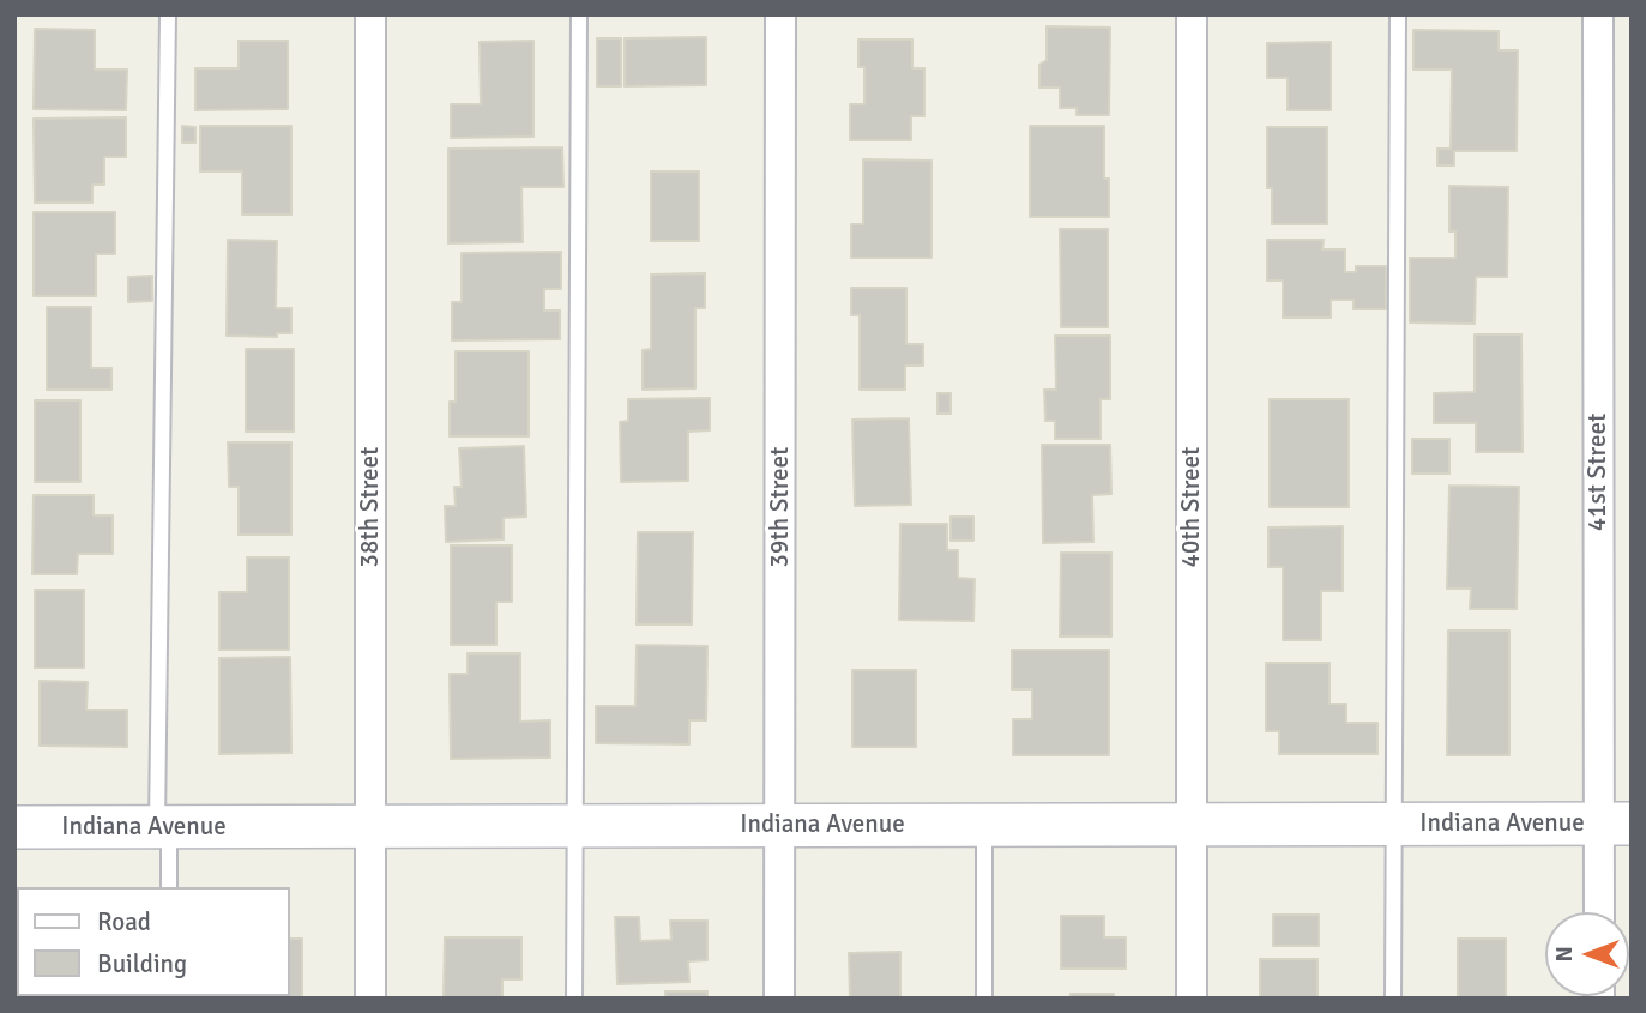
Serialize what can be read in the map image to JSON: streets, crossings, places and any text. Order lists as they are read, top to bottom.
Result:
{
  "streets": {
    "main road": ["Indiana Avenue"],
    "street": [
      "41st Street",
      "38th Street",
      "39th Street",
      "40th Street"
    ]
  },
  "crossings": [
    ["41st Street", "Indiana Avenue"],
    ["38th Street", "Indiana Avenue"],
    ["39th Street", "Indiana Avenue"],
    ["40th Street", "Indiana Avenue"]
  ],
  "legend": ["Road", "Building"],
  "north": "left"
}
